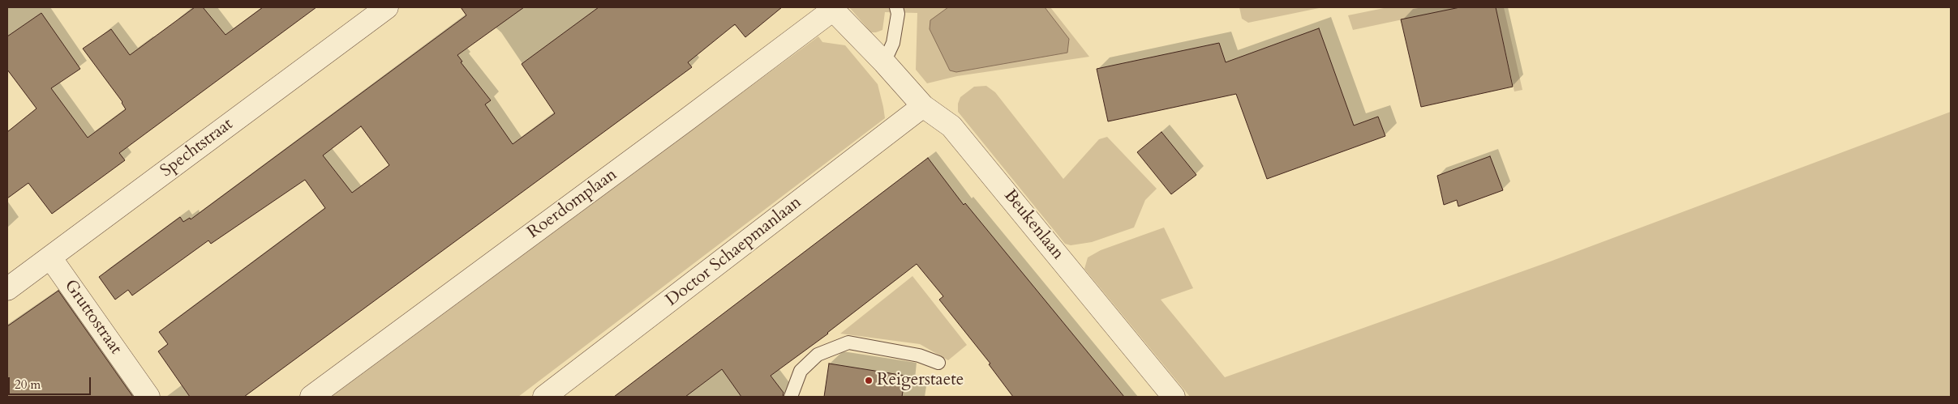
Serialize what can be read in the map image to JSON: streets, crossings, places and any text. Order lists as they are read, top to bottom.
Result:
{
  "streets": {
    "street": [
      "Spechtstraat",
      "Roerdomplaan",
      "Beukenlaan",
      "Doctor Schaepmanlaan",
      "Gruttostraat"
    ]
  },
  "crossings": [
    ["Spechtstraat", "Gruttostraat"],
    ["Roerdomplaan", "Beukenlaan"],
    ["Beukenlaan", "Doctor Schaepmanlaan"]
  ],
  "places": ["Reigerstaete"],
  "scale_bar": "20 m"
}
